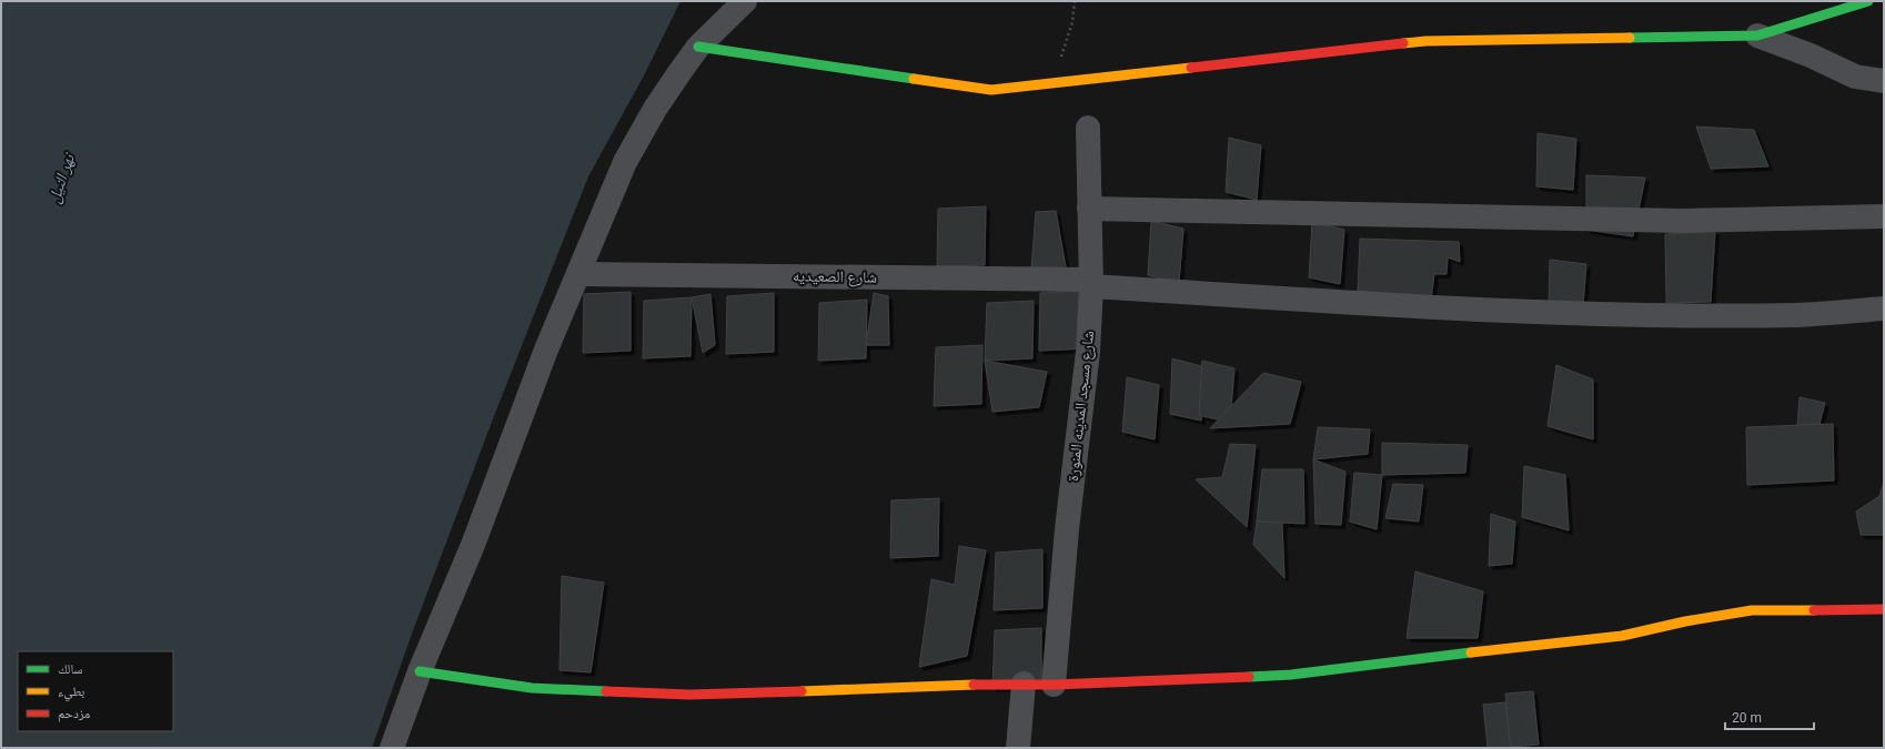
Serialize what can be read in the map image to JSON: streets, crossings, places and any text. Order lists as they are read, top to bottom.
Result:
{
  "streets": {
    "street": ["شارع الصعيديه", "شارع مسجد المدينه المنورة"]
  },
  "crossings": [
    ["شارع الصعيديه", "شارع مسجد المدينه المنورة"]
  ],
  "water": ["نهر النيل"],
  "legend": ["سالك", "بطيء", "مزدحم"],
  "scale_bar": "20 m"
}
